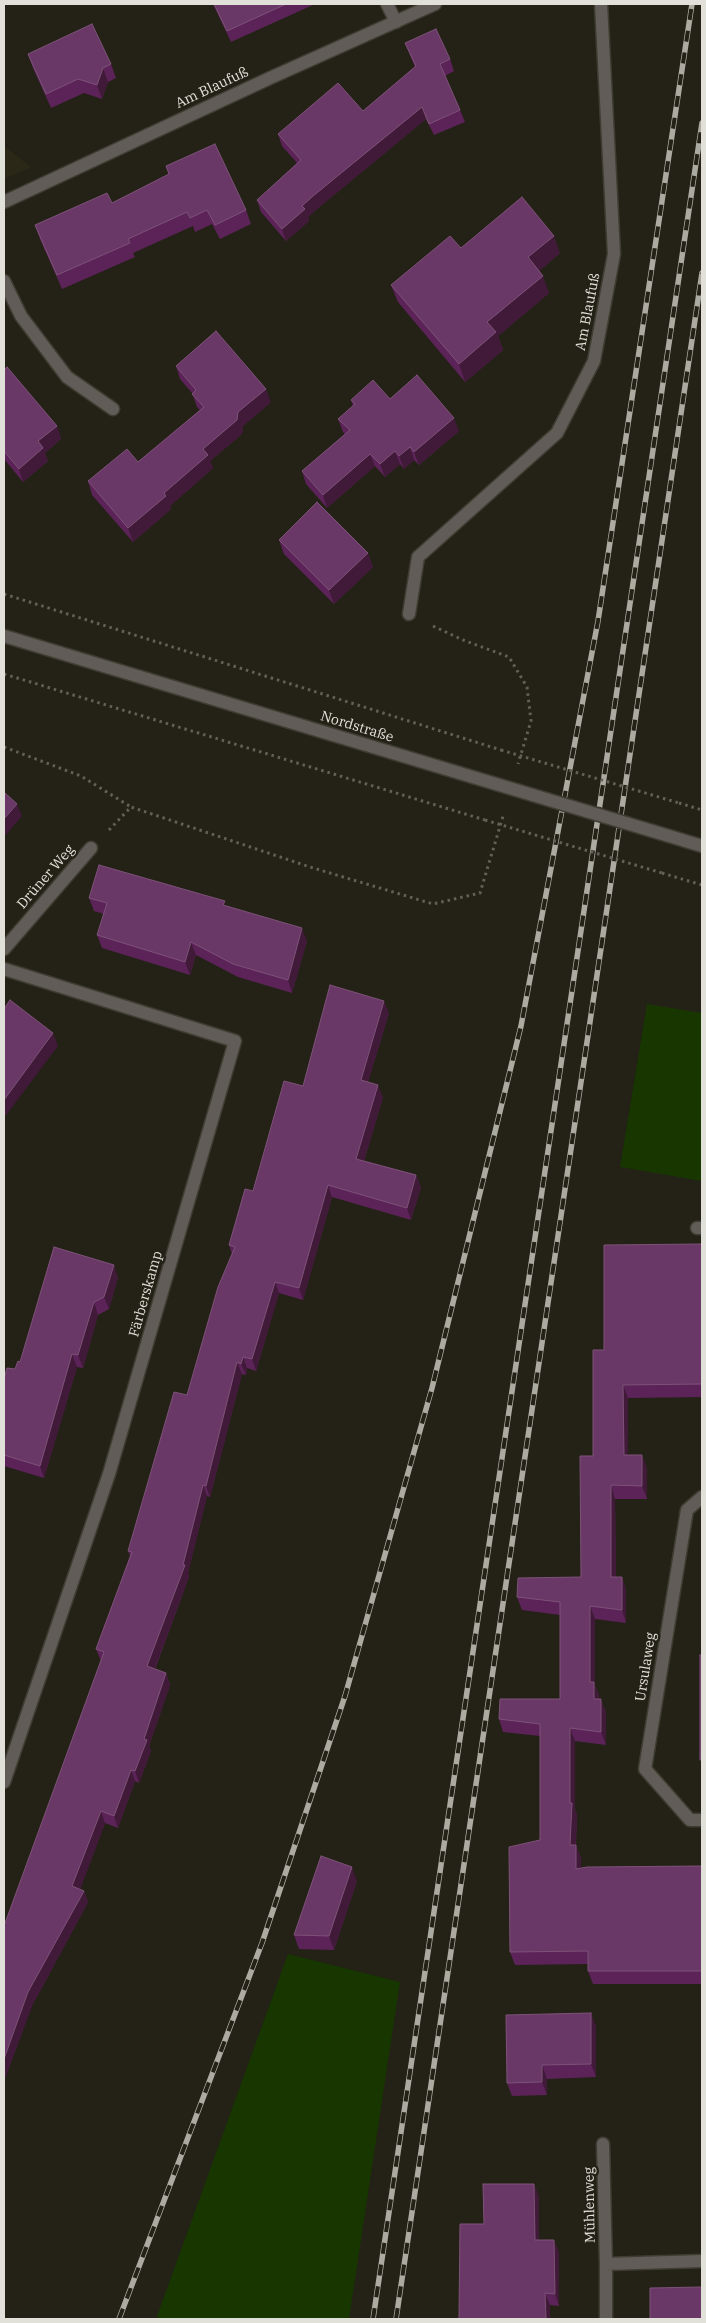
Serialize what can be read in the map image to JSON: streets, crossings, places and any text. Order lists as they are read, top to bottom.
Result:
{
  "streets": {
    "street": [
      "Am Blaufuß",
      "Nordstraße",
      "Drüner Weg",
      "Färberskamp",
      "Ursulaweg",
      "Mühlenweg"
    ]
  }
}
